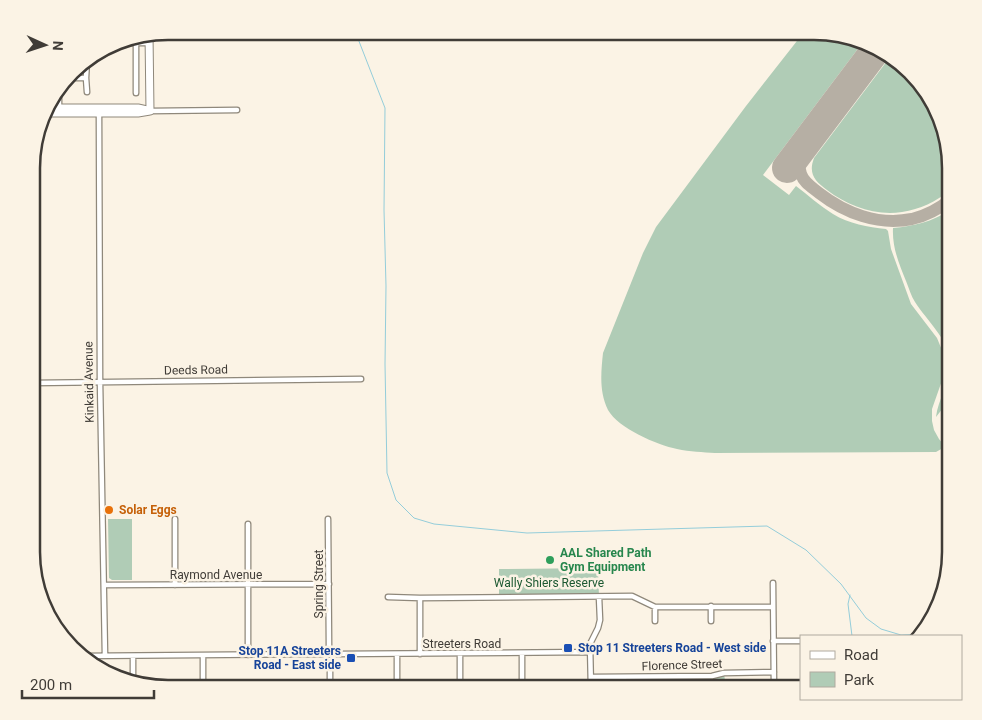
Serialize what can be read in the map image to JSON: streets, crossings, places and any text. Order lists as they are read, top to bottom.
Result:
{
  "streets": {
    "street": [
      "Deeds Road",
      "Kinkaid Avenue",
      "Raymond Avenue",
      "Spring Street",
      "Streeters Road",
      "Florence Street"
    ]
  },
  "crossings": [
    ["Deeds Road", "Kinkaid Avenue"],
    ["Kinkaid Avenue", "Raymond Avenue"],
    ["Raymond Avenue", "Spring Street"],
    ["Spring Street", "Streeters Road"]
  ],
  "parks": ["Wally Shiers Reserve"],
  "places": {
    "other": ["Solar Eggs", "AAL Shared Path Gym Equipment"],
    "transit": ["Stop 11 Streeters Road - West side", "Stop 11A Streeters Road - East side"]
  },
  "legend": ["Road", "Park"],
  "scale_bar": "200 m",
  "north": "right"
}
